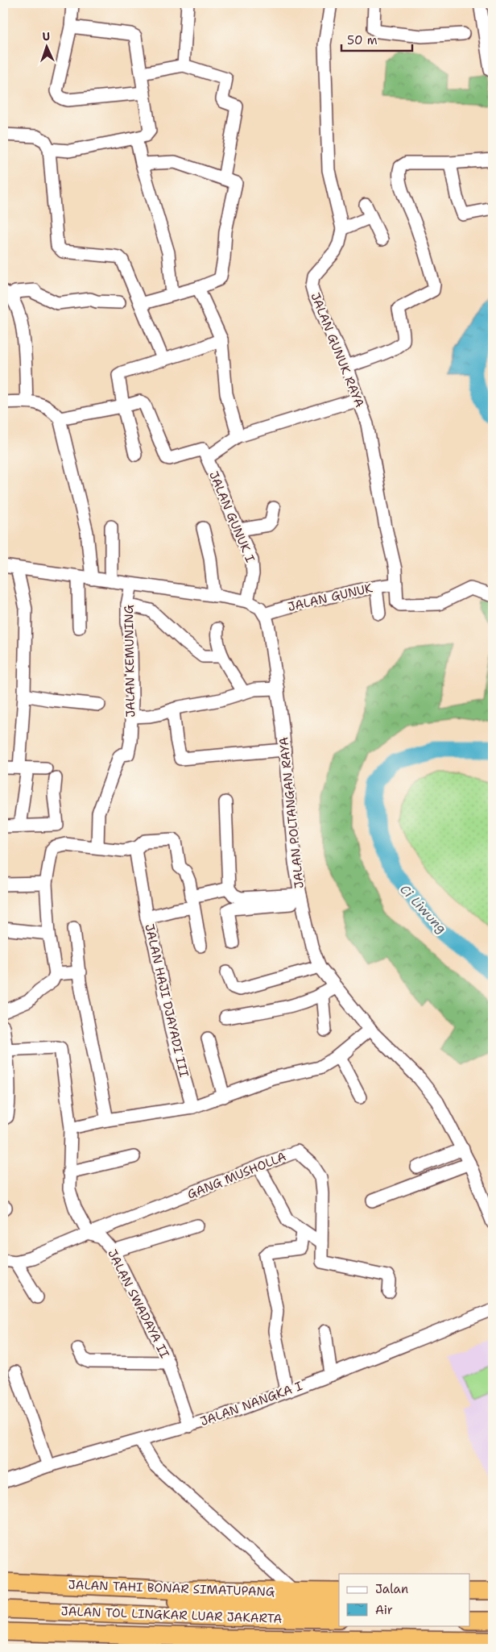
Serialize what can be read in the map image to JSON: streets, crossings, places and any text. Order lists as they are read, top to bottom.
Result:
{
  "streets": {
    "highway": ["JALAN TAHI BONAR SIMATUPANG", "JALAN TOL LINGKAR LUAR JAKARTA"],
    "street": [
      "JALAN GUNUK RAYA",
      "JALAN GUNUK I",
      "JALAN GUNUK",
      "JALAN KEMUNING",
      "JALAN POLTANGAN RAYA",
      "JALAN HAJI DJAYADI III",
      "GANG MUSHOLLA",
      "JALAN SWADAYA II",
      "JALAN NANGKA I"
    ]
  },
  "crossings": [
    ["JALAN GUNUK RAYA", "JALAN GUNUK I"],
    ["JALAN GUNUK RAYA", "JALAN GUNUK"],
    ["JALAN GUNUK", "JALAN POLTANGAN RAYA"],
    ["GANG MUSHOLLA", "JALAN SWADAYA II"],
    ["JALAN SWADAYA II", "JALAN NANGKA I"]
  ],
  "water": ["Ci Liwung"],
  "legend": ["Jalan", "Air"],
  "scale_bar": "50 m",
  "north": "top"
}
